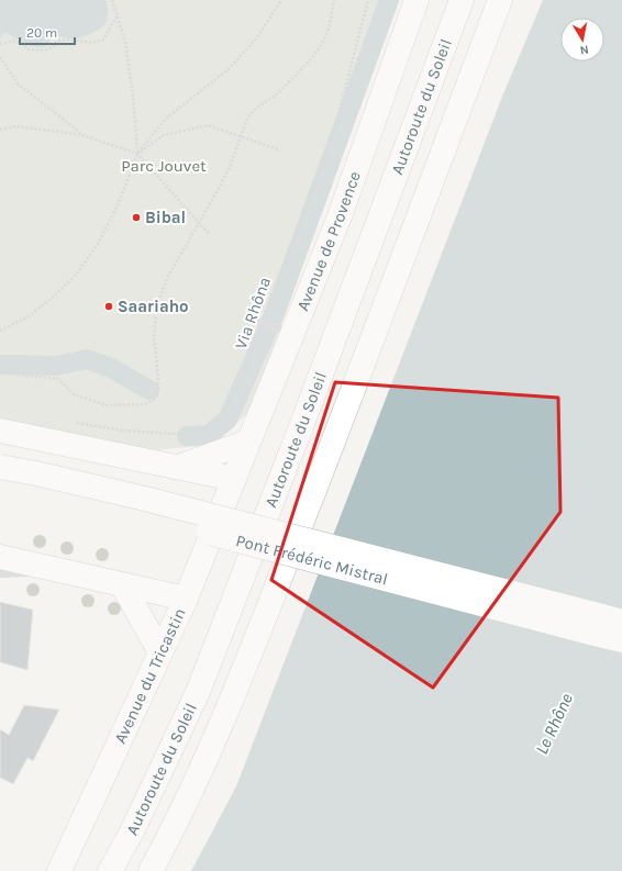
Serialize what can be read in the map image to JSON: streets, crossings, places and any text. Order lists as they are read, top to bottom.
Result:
{
  "streets": {
    "main road": [
      "Autoroute du Soleil",
      "Avenue de Provence",
      "Pont Frédéric Mistral",
      "Avenue du Tricastin"
    ],
    "path": ["Via Rhôna"]
  },
  "crossings": [
    ["Avenue de Provence", "Avenue du Tricastin"]
  ],
  "water": ["Le Rhône"],
  "parks": ["Parc Jouvet"],
  "places": ["Bibal", "Saariaho"],
  "scale_bar": "20 m",
  "north": "bottom"
}
